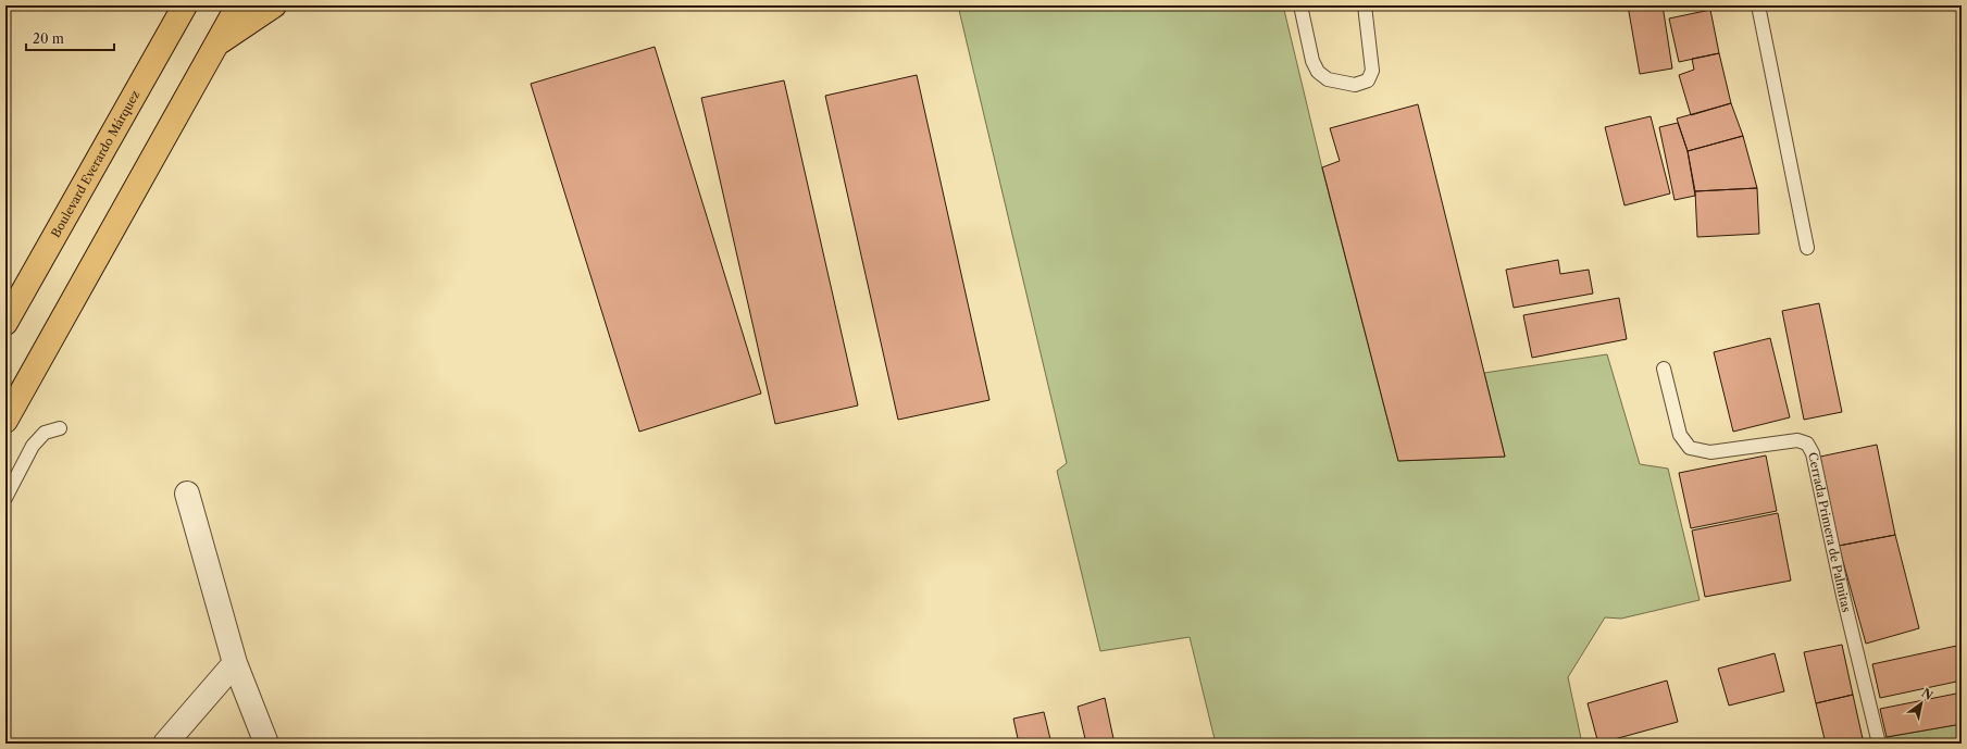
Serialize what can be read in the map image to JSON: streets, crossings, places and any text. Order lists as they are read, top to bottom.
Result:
{
  "streets": {
    "main road": ["Boulevard Everardo Márquez"],
    "lane": ["Cerrada Primera de Palmitas"]
  },
  "scale_bar": "20 m",
  "north": "top right"
}
